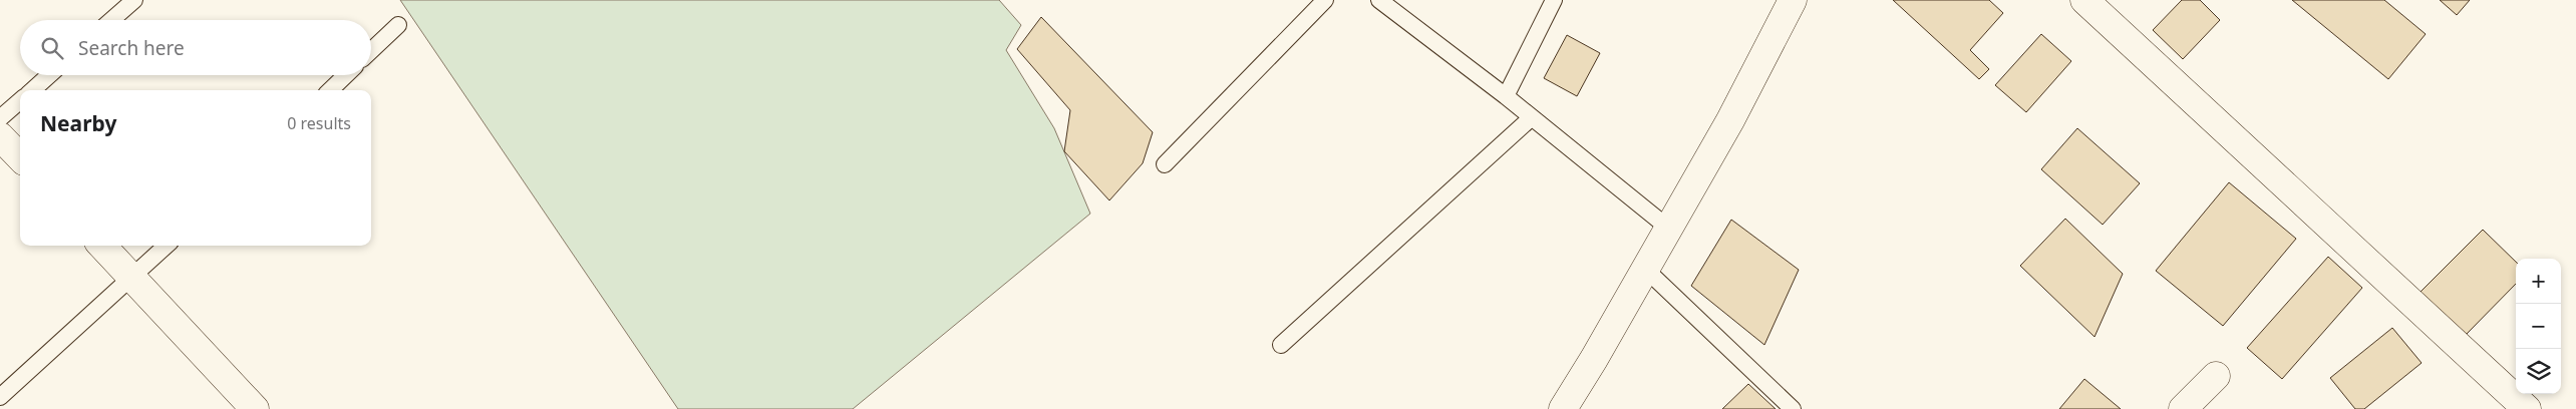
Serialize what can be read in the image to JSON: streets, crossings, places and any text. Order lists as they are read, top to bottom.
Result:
{
  "page": {
    "search": "Search here",
    "heading": ["Nearby", "0 results"],
    "map_buttons": ["+", "−"]
  }
}
